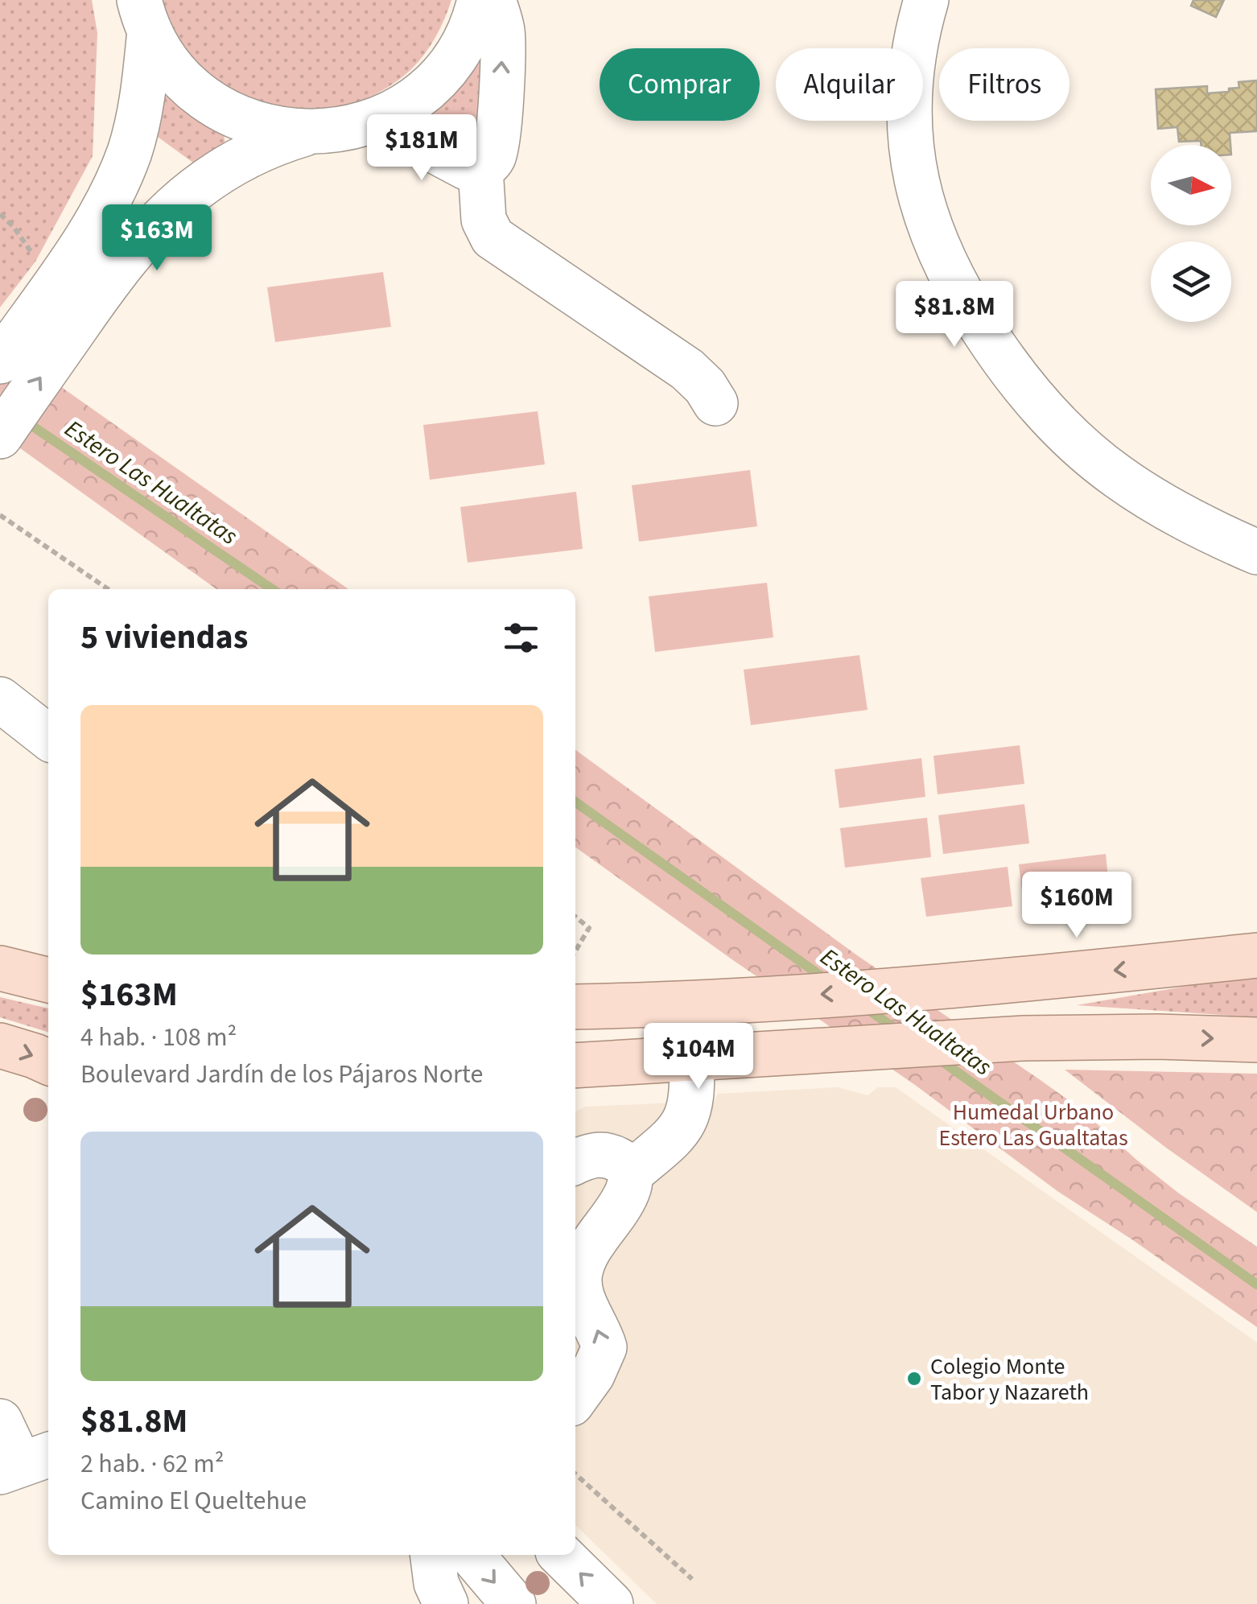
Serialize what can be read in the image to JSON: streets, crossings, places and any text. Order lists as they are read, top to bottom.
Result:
{
  "water": ["Estero Las Hualtatas"],
  "parks": ["Humedal Urbano Estero Las Gualtatas"],
  "places": ["Colegio Monte Tabor y Nazareth"],
  "north": "right",
  "page": {
    "chip": ["Comprar", "Alquilar", "Filtros"],
    "price": [
      "$181M",
      "$163M",
      "$81.8M",
      "$160M",
      "$104M"
    ],
    "heading": "5 viviendas",
    "list": [
      {
        "name": "$163M",
        "note": "4 hab. · 108 m² · Boulevard Jardín de los Pájaros Norte"
      },
      {
        "name": "$81.8M",
        "note": "2 hab. · 62 m² · Camino El Queltehue"
      }
    ]
  }
}
